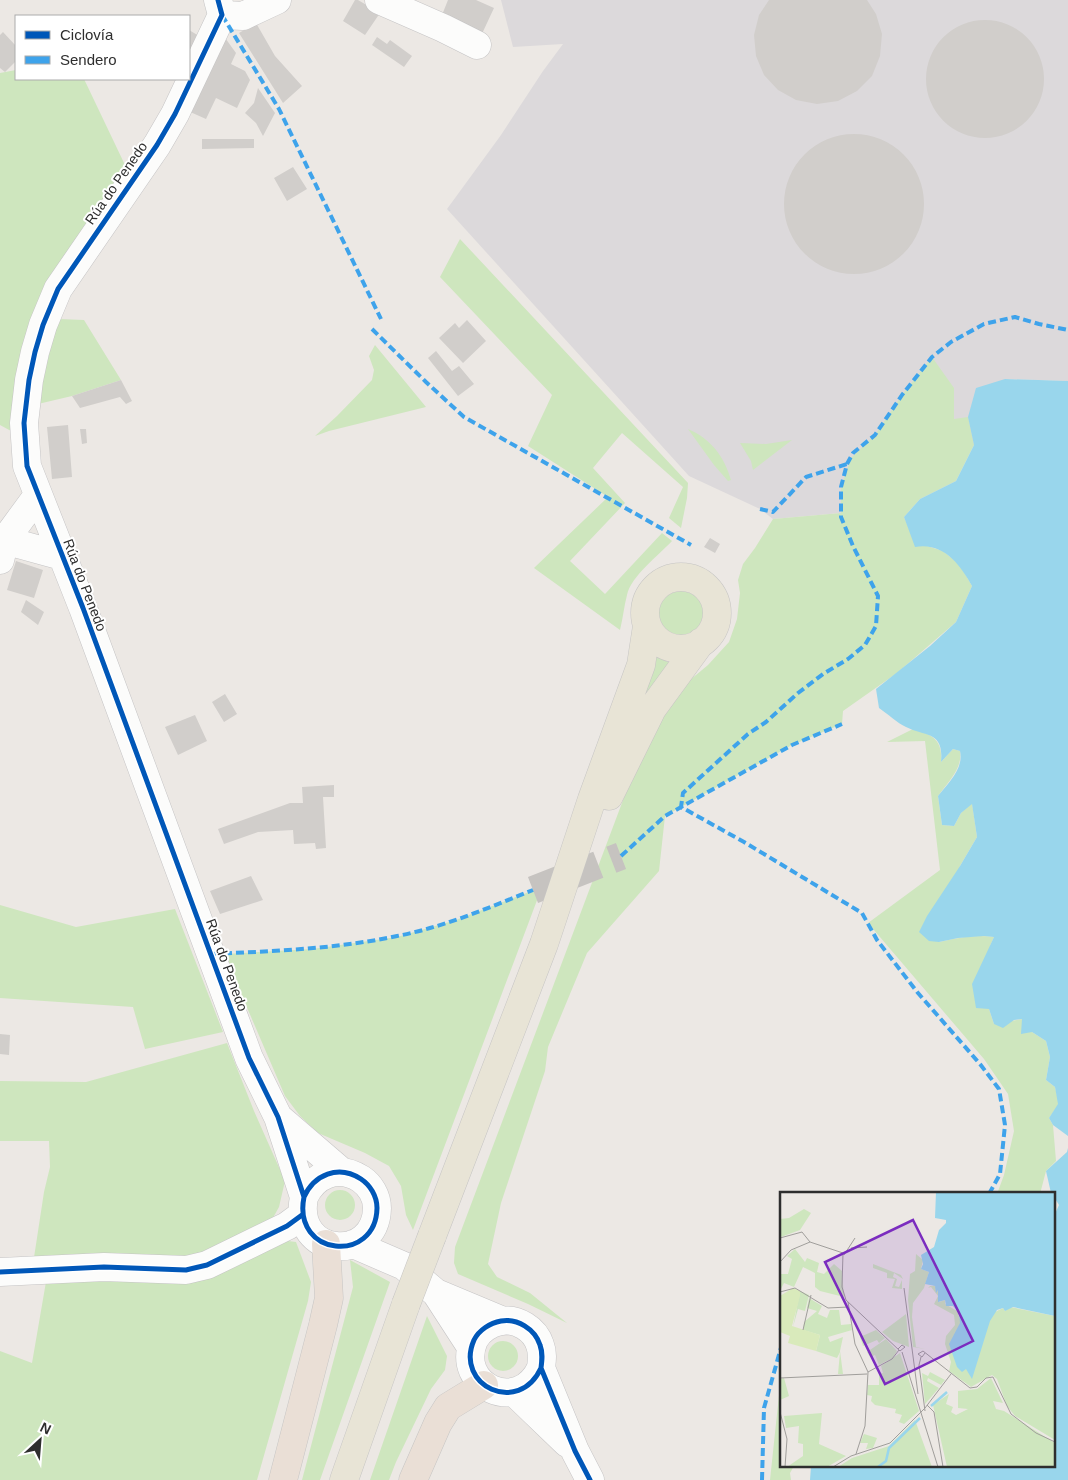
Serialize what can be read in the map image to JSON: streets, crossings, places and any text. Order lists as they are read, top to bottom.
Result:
{
  "streets": {
    "street": ["Rúa do Penedo"]
  },
  "legend": ["Ciclovía", "Sendero"],
  "north": "top right"
}
